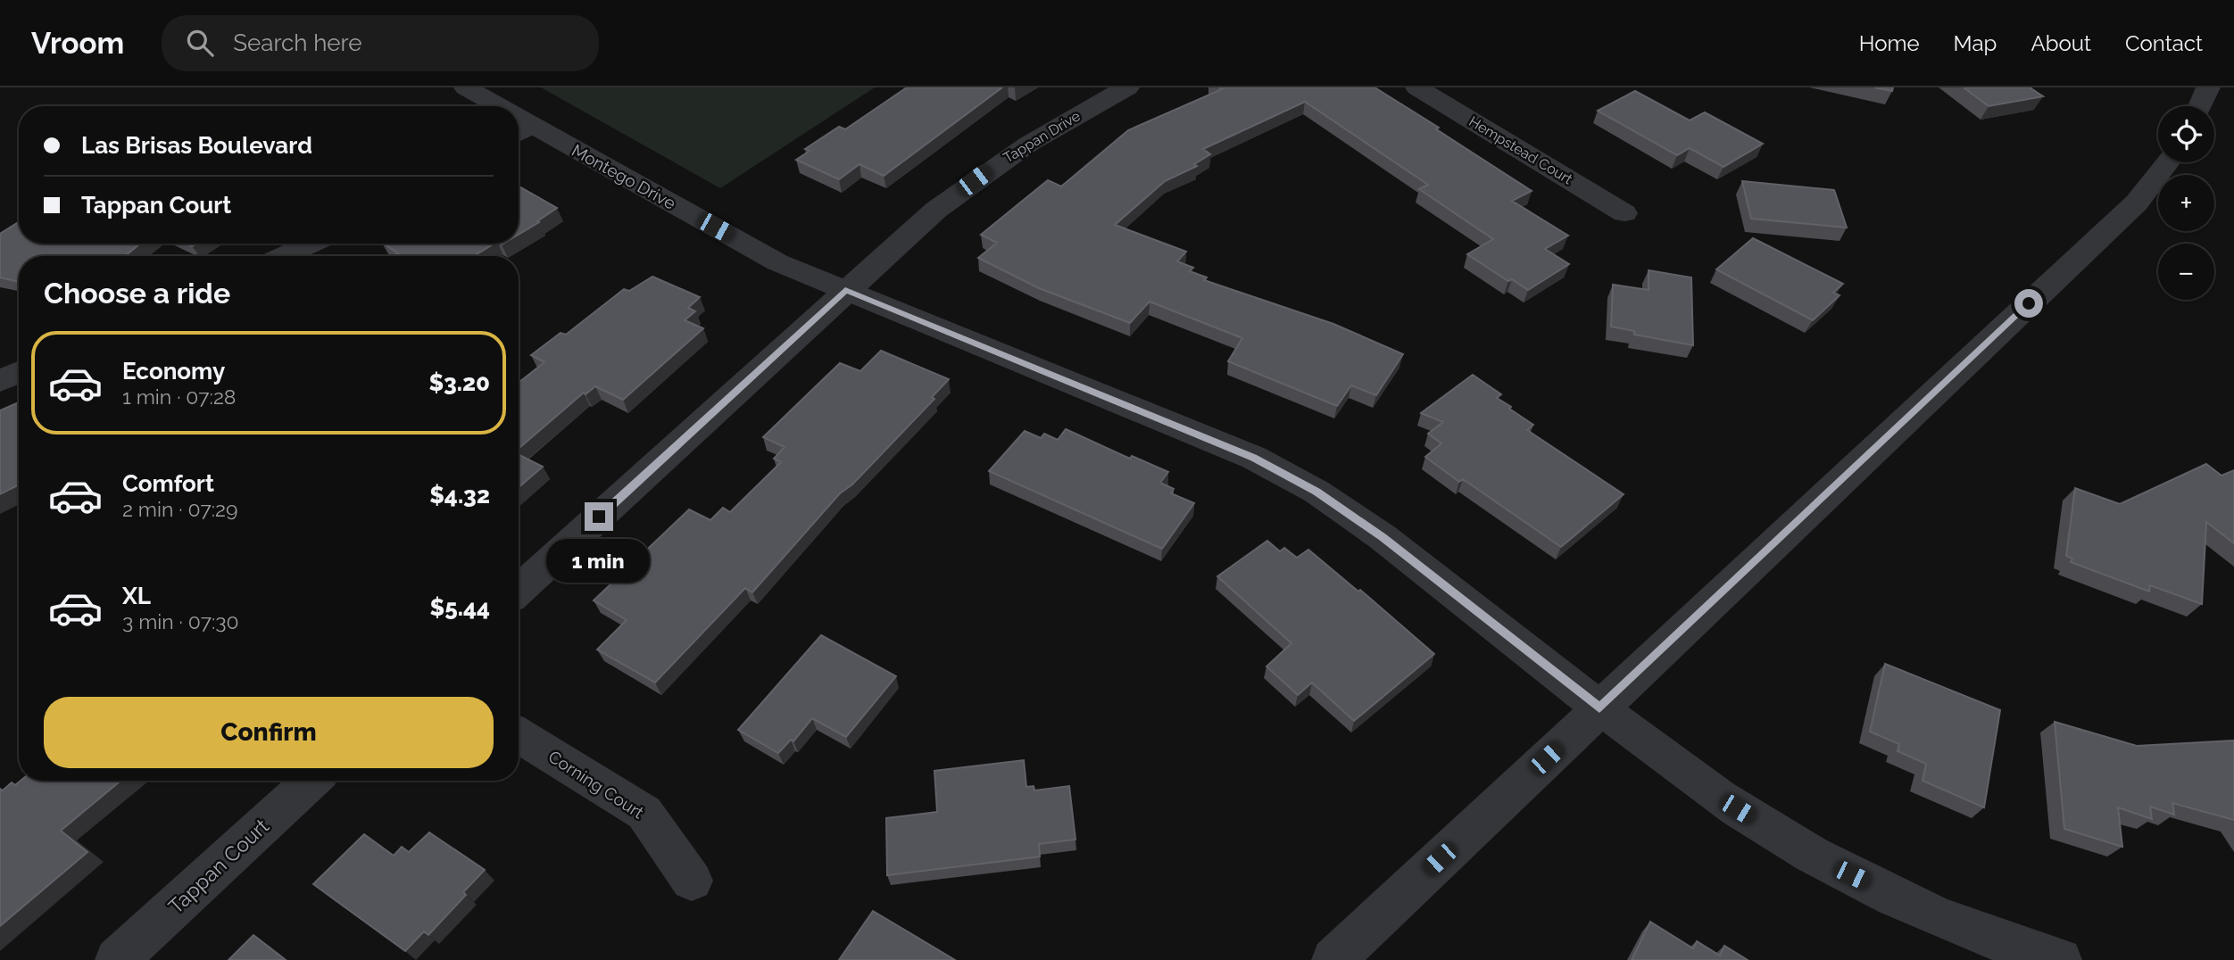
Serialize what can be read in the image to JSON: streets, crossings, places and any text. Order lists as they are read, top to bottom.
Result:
{
  "streets": {
    "street": [
      "Tappan Drive",
      "Hempstead Court",
      "Montego Drive",
      "Corning Court",
      "Tappan Court"
    ]
  },
  "crossings": [
    ["Tappan Drive", "Montego Drive"]
  ],
  "page": {
    "header": "Vroom",
    "search": "Search here",
    "nav": [
      "Home",
      "Map",
      "About",
      "Contact"
    ],
    "map_buttons": ["+", "−"],
    "banner": ["Las Brisas Boulevard", "Tappan Court"],
    "heading": "Choose a ride",
    "list": [
      {
        "name": "Economy",
        "note": "1 min · 07:28",
        "value": "$3.20"
      },
      {
        "name": "Comfort",
        "note": "2 min · 07:29",
        "value": "$4.32"
      },
      {
        "name": "XL",
        "note": "3 min · 07:30",
        "value": "$5.44"
      }
    ],
    "bubble": "1 min",
    "buttons": "Confirm"
  }
}
